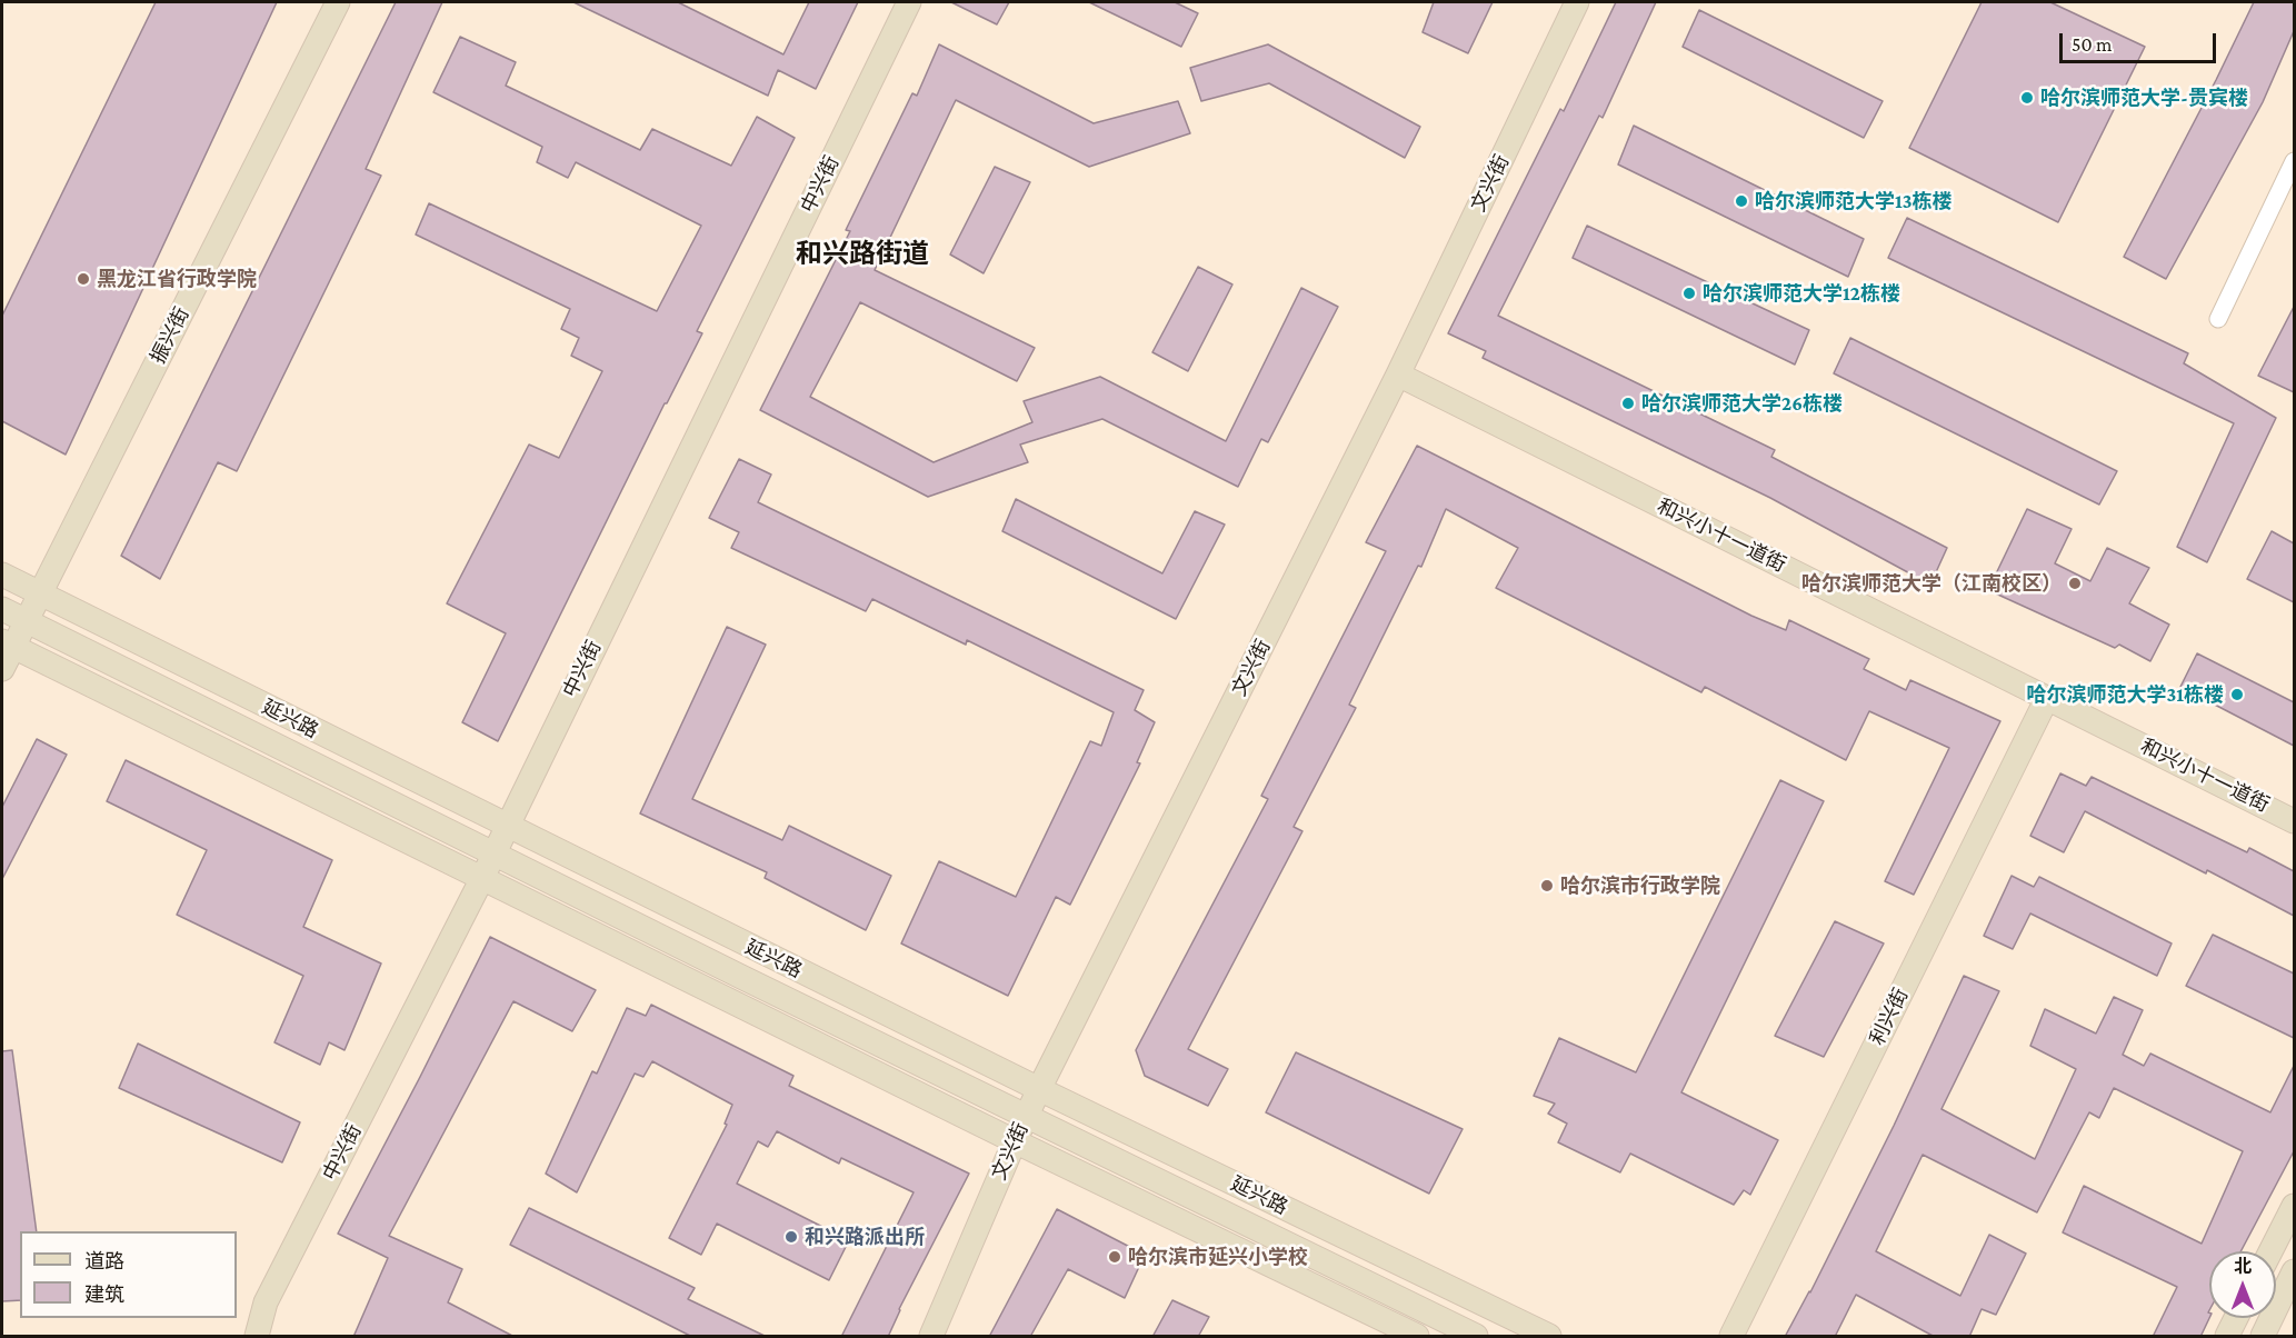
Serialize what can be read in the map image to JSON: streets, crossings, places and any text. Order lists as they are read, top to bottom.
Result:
{
  "streets": {
    "street": [
      "文兴街",
      "中兴街",
      "振兴街",
      "和兴小十一道街",
      "延兴路",
      "利兴街"
    ]
  },
  "crossings": [
    ["文兴街", "和兴小十一道街"],
    ["文兴街", "延兴路"],
    ["中兴街", "延兴路"],
    ["振兴街", "延兴路"],
    ["和兴小十一道街", "利兴街"]
  ],
  "districts": ["和兴路街道"],
  "places": [
    "哈尔滨师范大学-贵宾楼",
    "哈尔滨师范大学13栋楼",
    "黑龙江省行政学院",
    "哈尔滨师范大学12栋楼",
    "哈尔滨师范大学26栋楼",
    "哈尔滨师范大学（江南校区）",
    "哈尔滨师范大学31栋楼",
    "哈尔滨市行政学院",
    "和兴路派出所",
    "哈尔滨市延兴小学校"
  ],
  "legend": ["道路", "建筑"],
  "scale_bar": "50 m",
  "north": "top"
}
